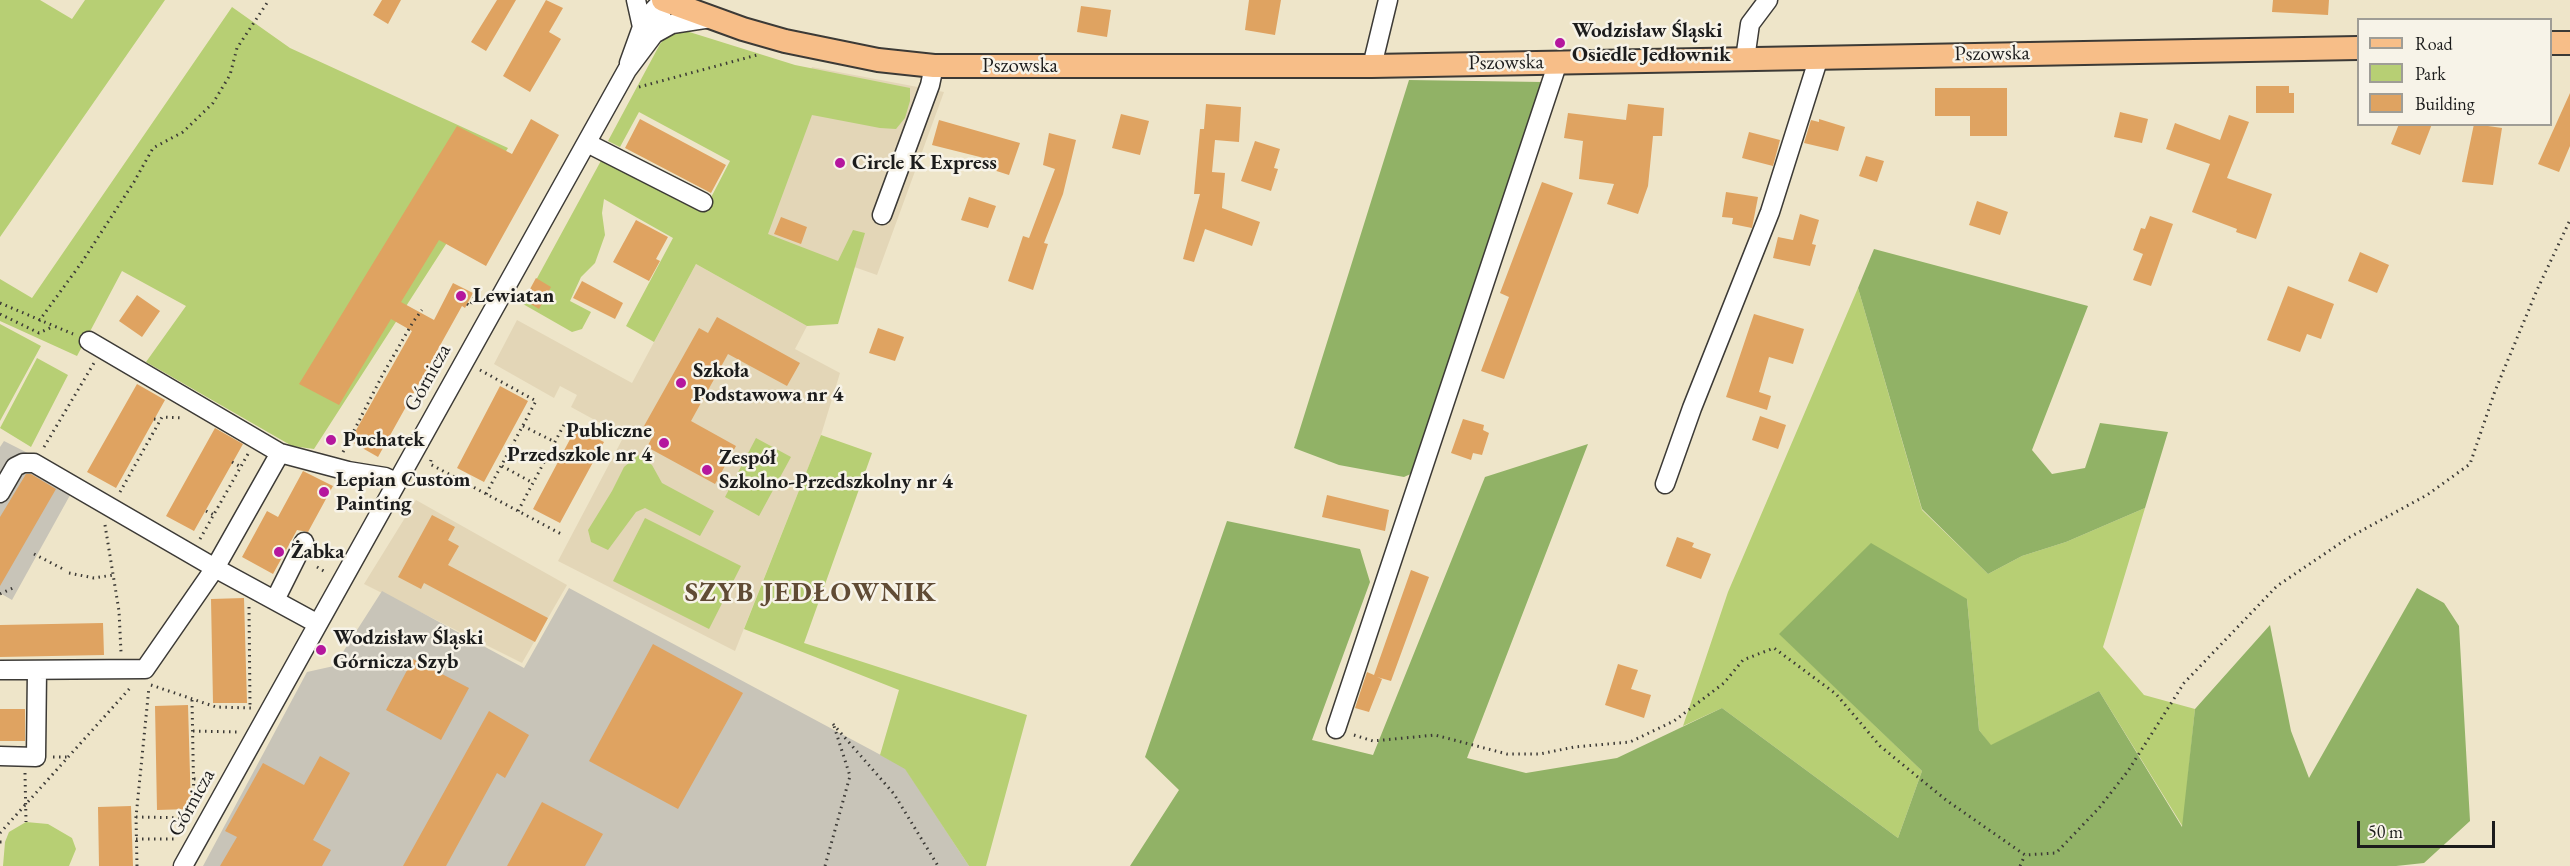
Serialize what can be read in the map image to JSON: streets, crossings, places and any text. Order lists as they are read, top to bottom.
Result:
{
  "streets": {
    "main road": ["Pszowska"],
    "street": ["Górnicza"]
  },
  "crossings": [
    ["Pszowska", "Górnicza"]
  ],
  "districts": ["SZYB JEDŁOWNIK"],
  "places": [
    "Wodzisław Śląski Osiedle Jedłownik",
    "Circle K Express",
    "Lewiatan",
    "Szkoła Podstawowa nr 4",
    "Puchatek",
    "Publiczne Przedszkole nr 4",
    "Zespół Szkolno-Przedszkolny nr 4",
    "Lepian Custom Painting",
    "Żabka",
    "Wodzisław Śląski Górnicza Szyb"
  ],
  "legend": ["Road", "Park", "Building"],
  "scale_bar": "50 m"
}
